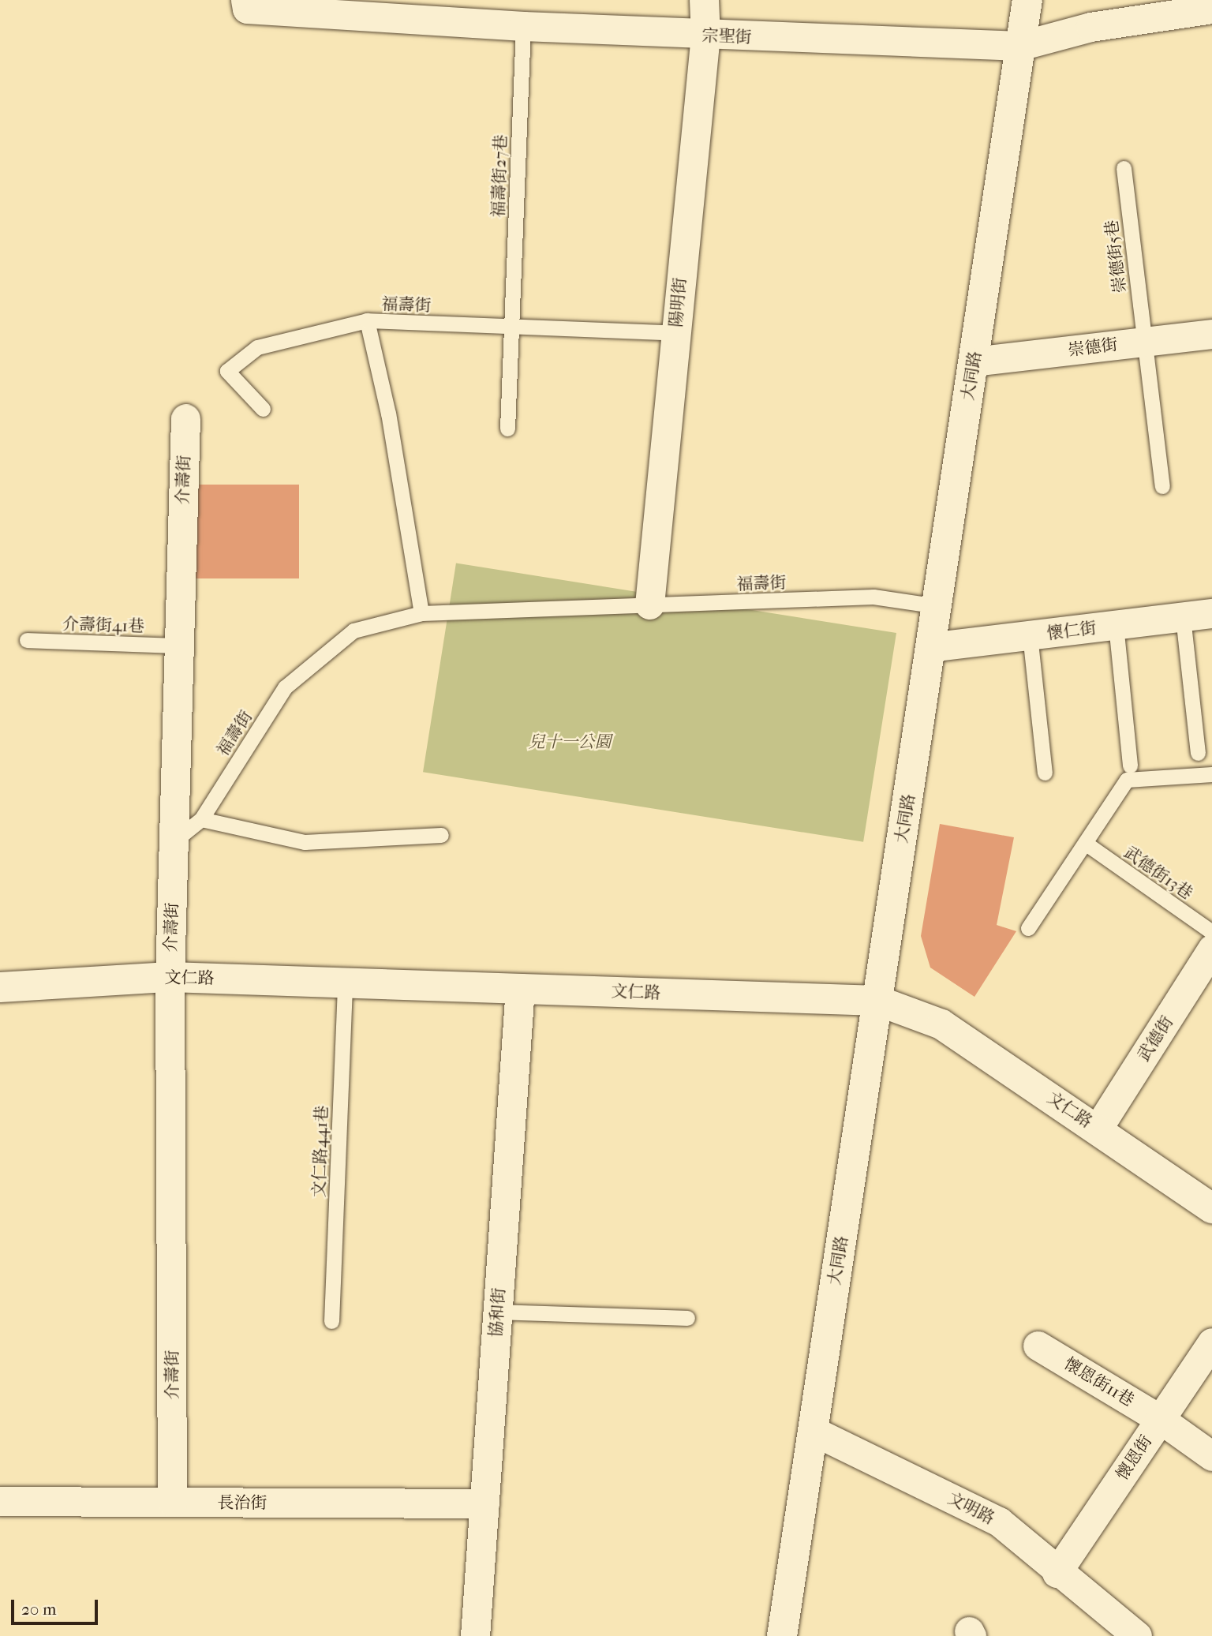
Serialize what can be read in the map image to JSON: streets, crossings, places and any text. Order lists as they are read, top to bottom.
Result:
{
  "streets": {
    "street": [
      "宗聖街",
      "陽明街",
      "崇德街",
      "大同路",
      "介壽街",
      "懷仁街",
      "文仁路",
      "武德街",
      "協和街",
      "懷恩街11巷",
      "懷恩街",
      "長治街",
      "文明路"
    ],
    "lane": [
      "福壽街27巷",
      "崇德街5巷",
      "福壽街",
      "介壽街41巷",
      "武德街13巷",
      "文仁路441巷"
    ]
  },
  "crossings": [
    ["宗聖街", "福壽街27巷"],
    ["宗聖街", "陽明街"],
    ["宗聖街", "大同路"],
    ["福壽街27巷", "福壽街"],
    ["崇德街5巷", "崇德街"],
    ["陽明街", "福壽街"],
    ["福壽街", "大同路"],
    ["福壽街", "介壽街"],
    ["崇德街", "大同路"],
    ["大同路", "懷仁街"],
    ["大同路", "文仁路"],
    ["大同路", "文明路"],
    ["介壽街", "介壽街41巷"],
    ["介壽街", "文仁路"],
    ["介壽街", "長治街"],
    ["文仁路", "武德街"],
    ["文仁路", "文仁路441巷"],
    ["文仁路", "協和街"],
    ["協和街", "長治街"],
    ["懷恩街11巷", "懷恩街"],
    ["懷恩街", "文明路"]
  ],
  "parks": ["兒十一公園"],
  "scale_bar": "20 m"
}
